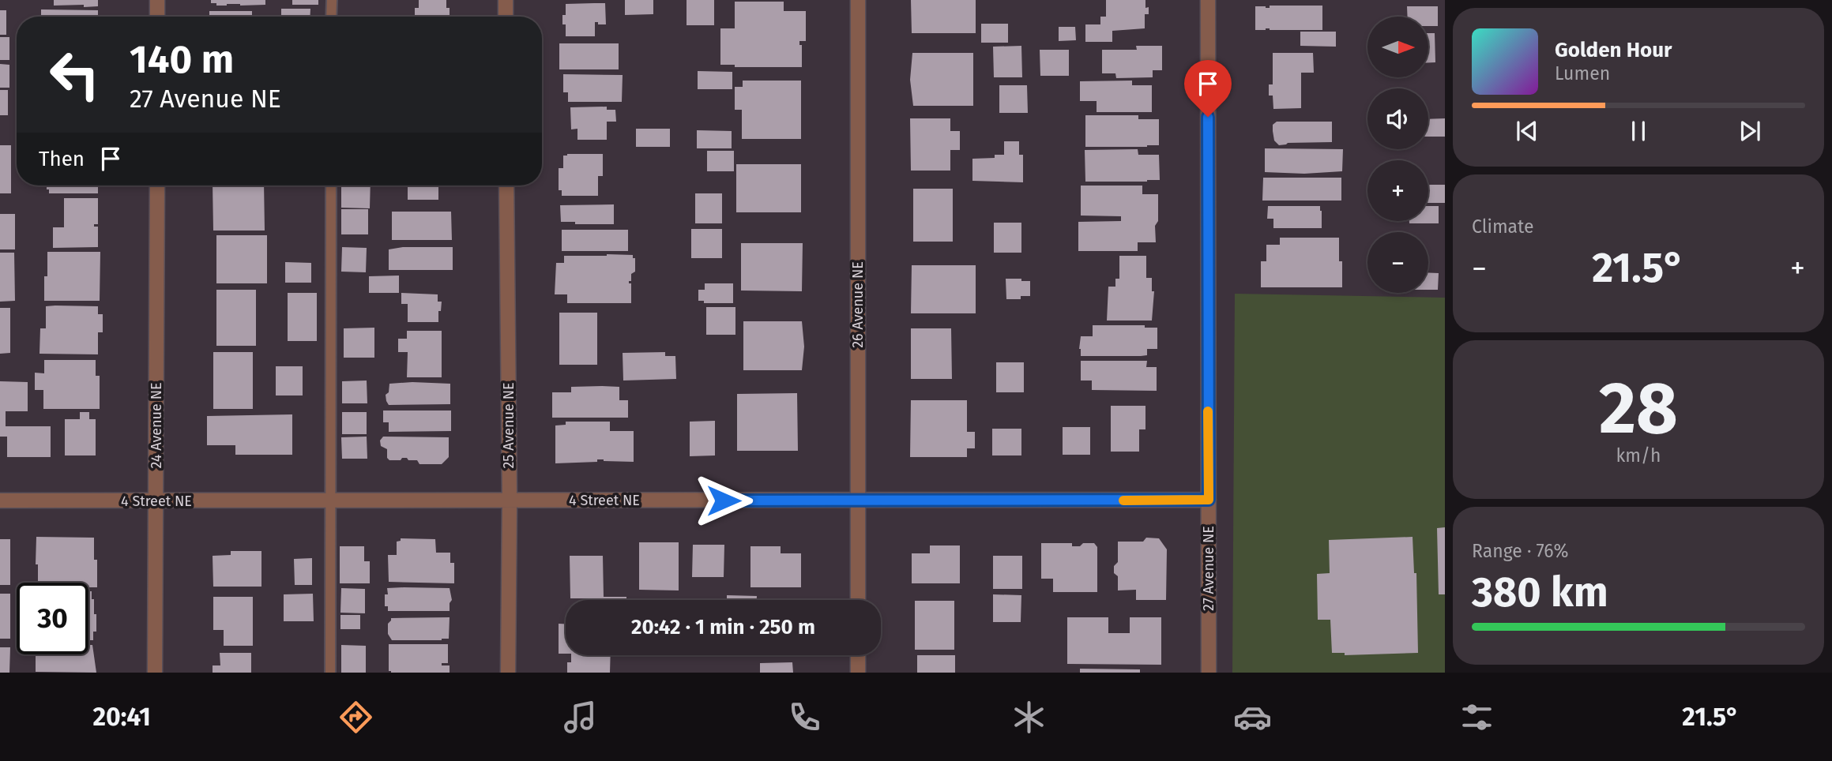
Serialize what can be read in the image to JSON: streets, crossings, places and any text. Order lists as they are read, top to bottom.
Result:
{
  "streets": {
    "street": [
      "26 Avenue NE",
      "24 Avenue NE",
      "25 Avenue NE",
      "4 Street NE",
      "27 Avenue NE"
    ]
  },
  "crossings": [
    ["26 Avenue NE", "4 Street NE"],
    ["24 Avenue NE", "4 Street NE"],
    ["25 Avenue NE", "4 Street NE"],
    ["4 Street NE", "27 Avenue NE"]
  ],
  "north": "right",
  "page": {
    "map_buttons": ["+", "−"],
    "turn": ["140 m", "27 Avenue NE"],
    "song": ["Golden Hour", "Lumen"],
    "then": "Then",
    "tile": [
      "Climate",
      ["28", "km/h"],
      ["Range · 76%", "380 km"]
    ],
    "heat": ["−", "21.5°", "+"],
    "limit": "30",
    "trip": "20:42 · 1 min · 250 m",
    "tabs": ["20:41", "21.5°"]
  }
}
